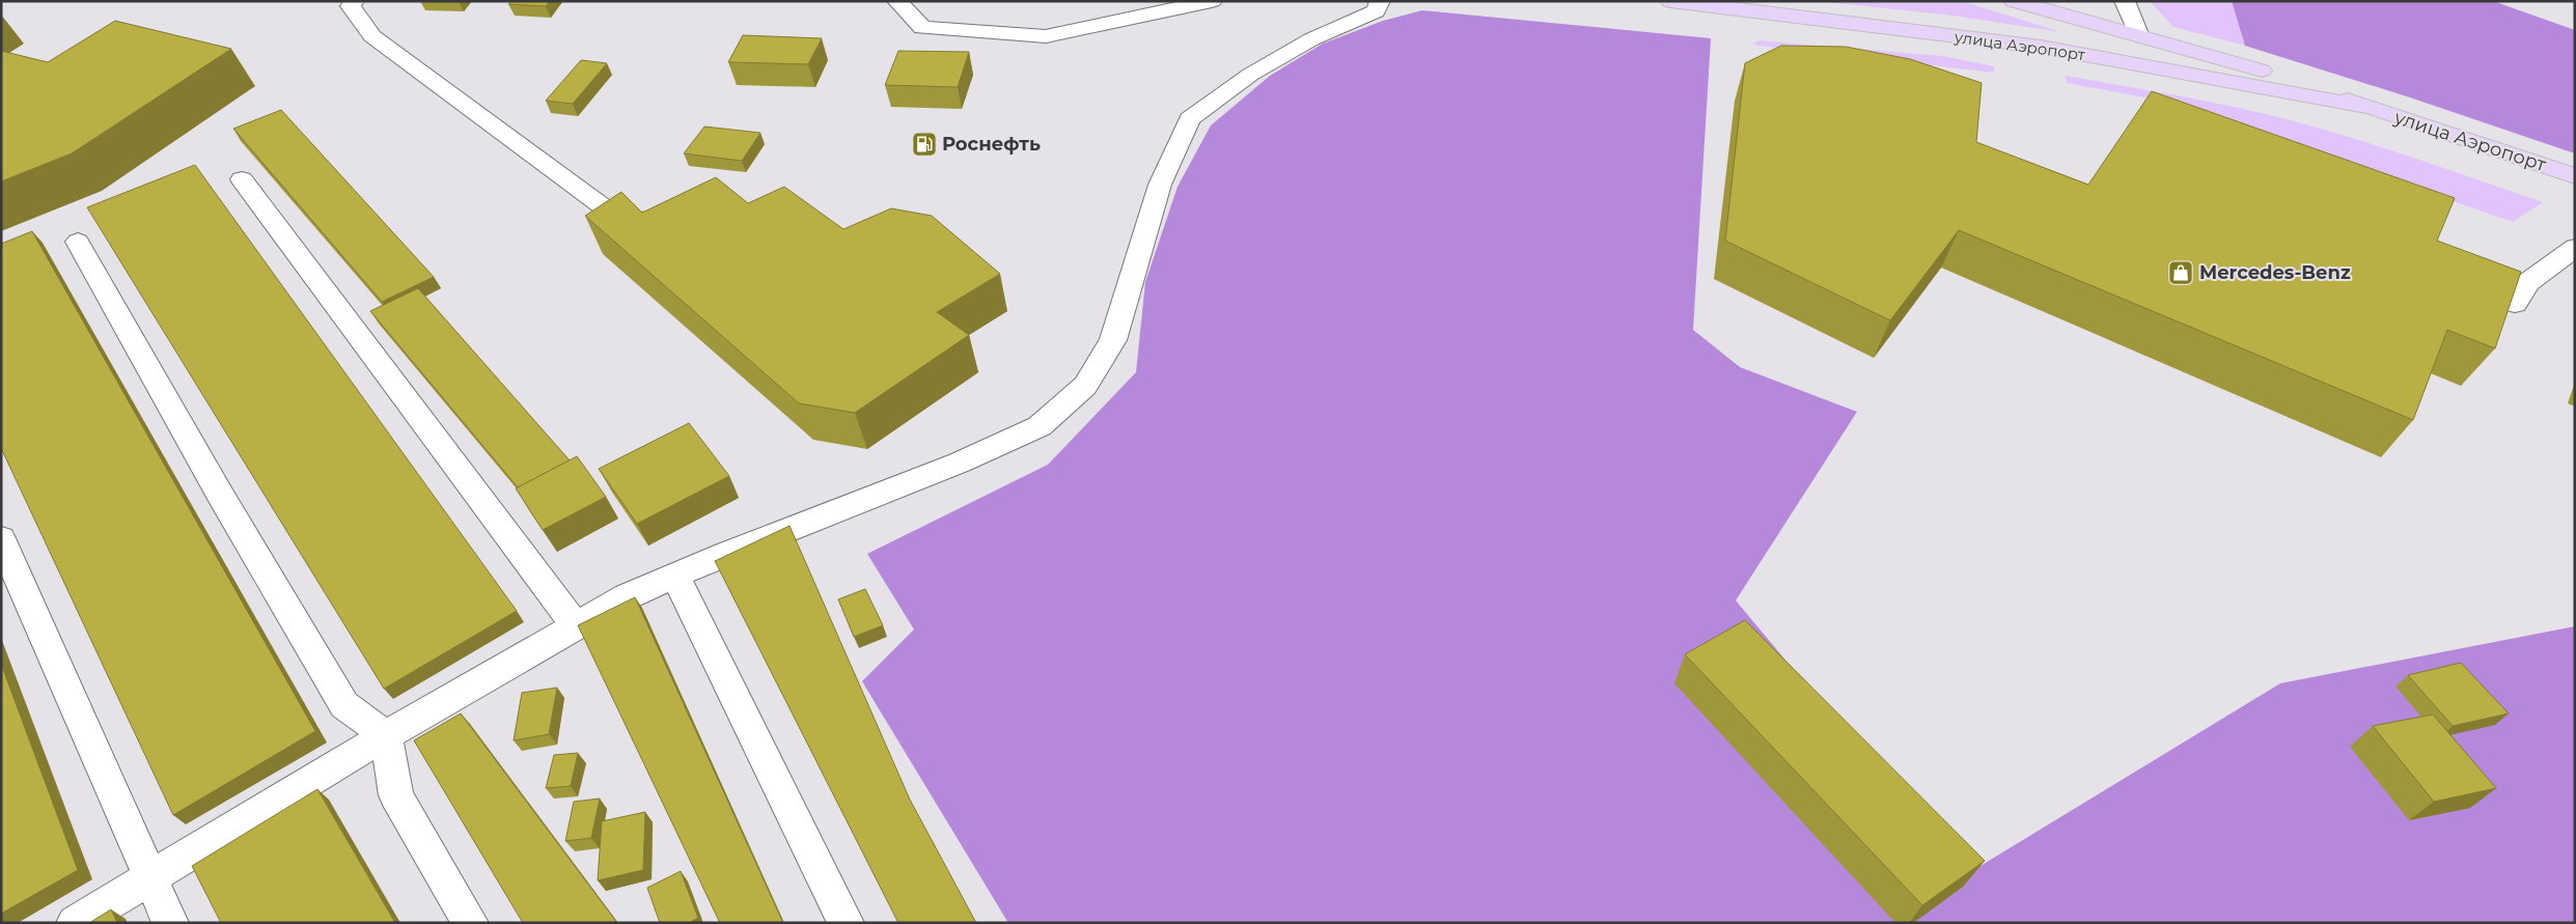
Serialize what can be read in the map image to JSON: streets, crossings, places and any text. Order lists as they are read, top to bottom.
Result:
{
  "streets": {
    "main road": ["улица Аэропорт"]
  },
  "places": {
    "fuel station": ["Роснефть"],
    "shop": ["Mercedes-Benz"]
  }
}
